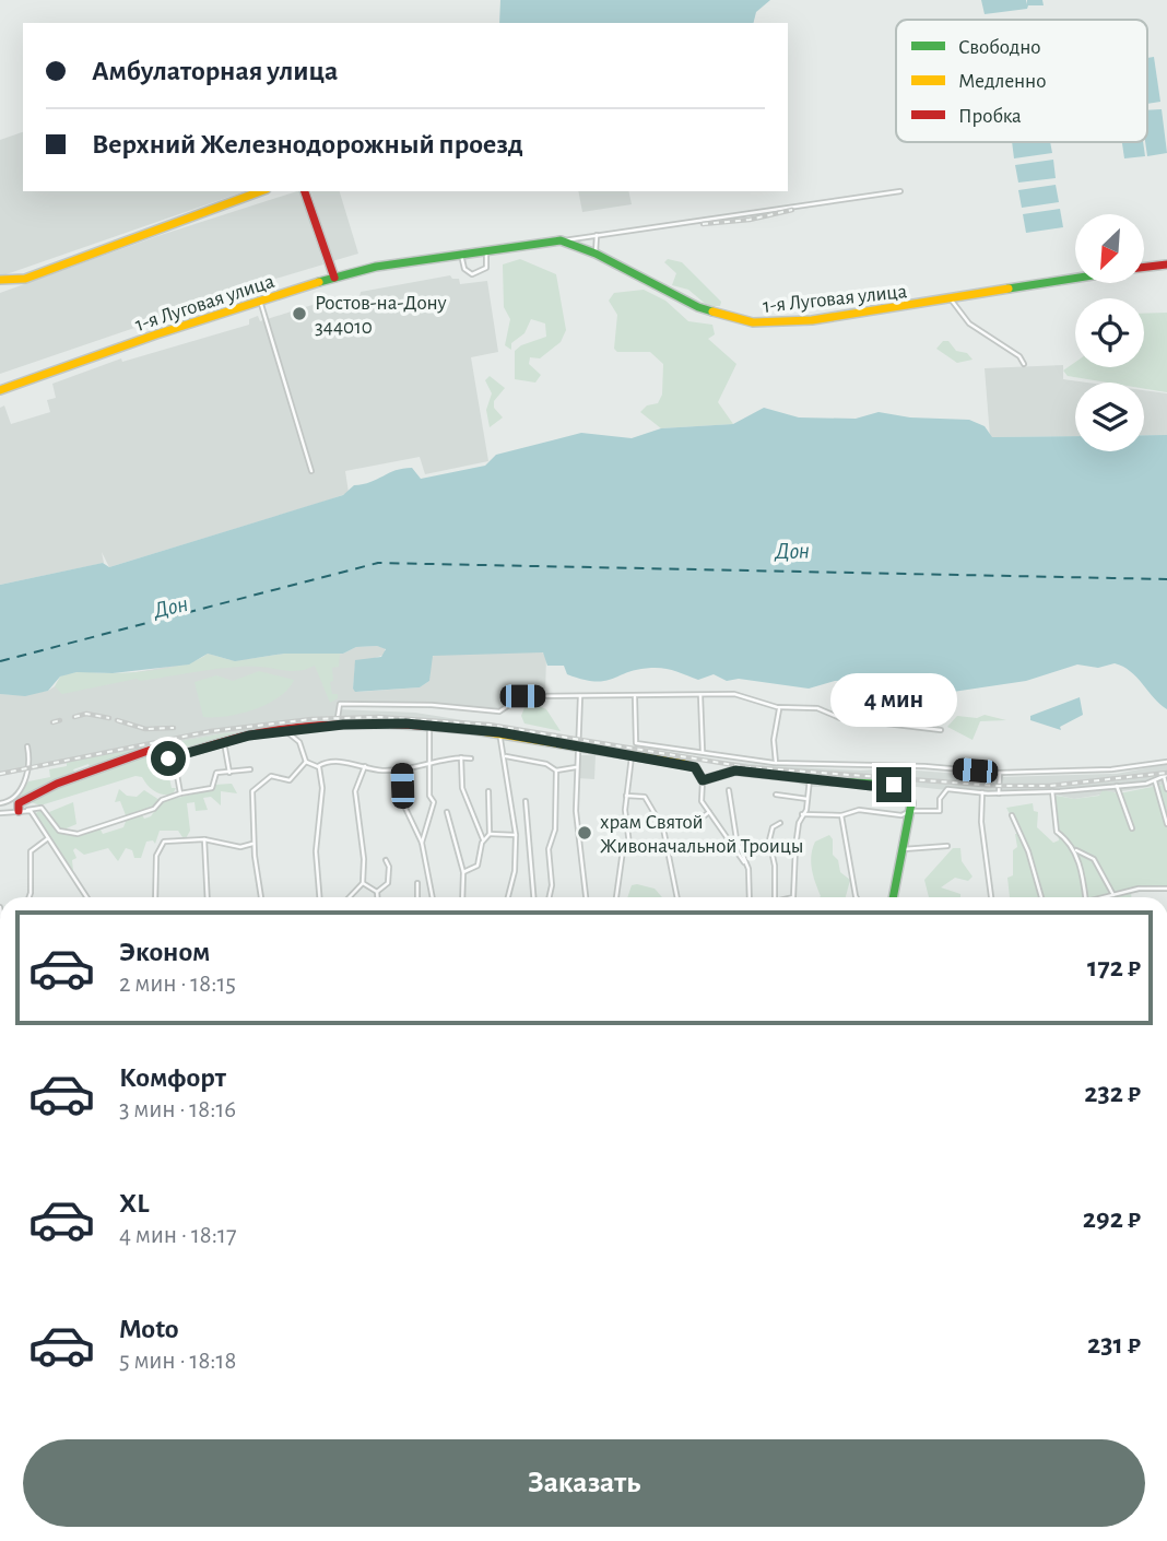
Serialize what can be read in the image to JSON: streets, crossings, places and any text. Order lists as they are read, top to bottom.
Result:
{
  "streets": {
    "main road": ["1-я Луговая улица"]
  },
  "water": ["Дон"],
  "places": ["Ростов-на-Дону 344010", "храм Святой Живоначальной Троицы"],
  "legend": ["Свободно", "Медленно", "Пробка"],
  "north": "bottom left",
  "page": {
    "banner": ["Амбулаторная улица", "Верхний Железнодорожный проезд"],
    "bubble": "4 мин",
    "list": [
      {
        "name": "Эконом",
        "note": "2 мин · 18:15",
        "value": "172 ₽"
      },
      {
        "name": "Комфорт",
        "note": "3 мин · 18:16",
        "value": "232 ₽"
      },
      {
        "name": "XL",
        "note": "4 мин · 18:17",
        "value": "292 ₽"
      },
      {
        "name": "Moto",
        "note": "5 мин · 18:18",
        "value": "231 ₽"
      }
    ],
    "buttons": "Заказать"
  }
}
